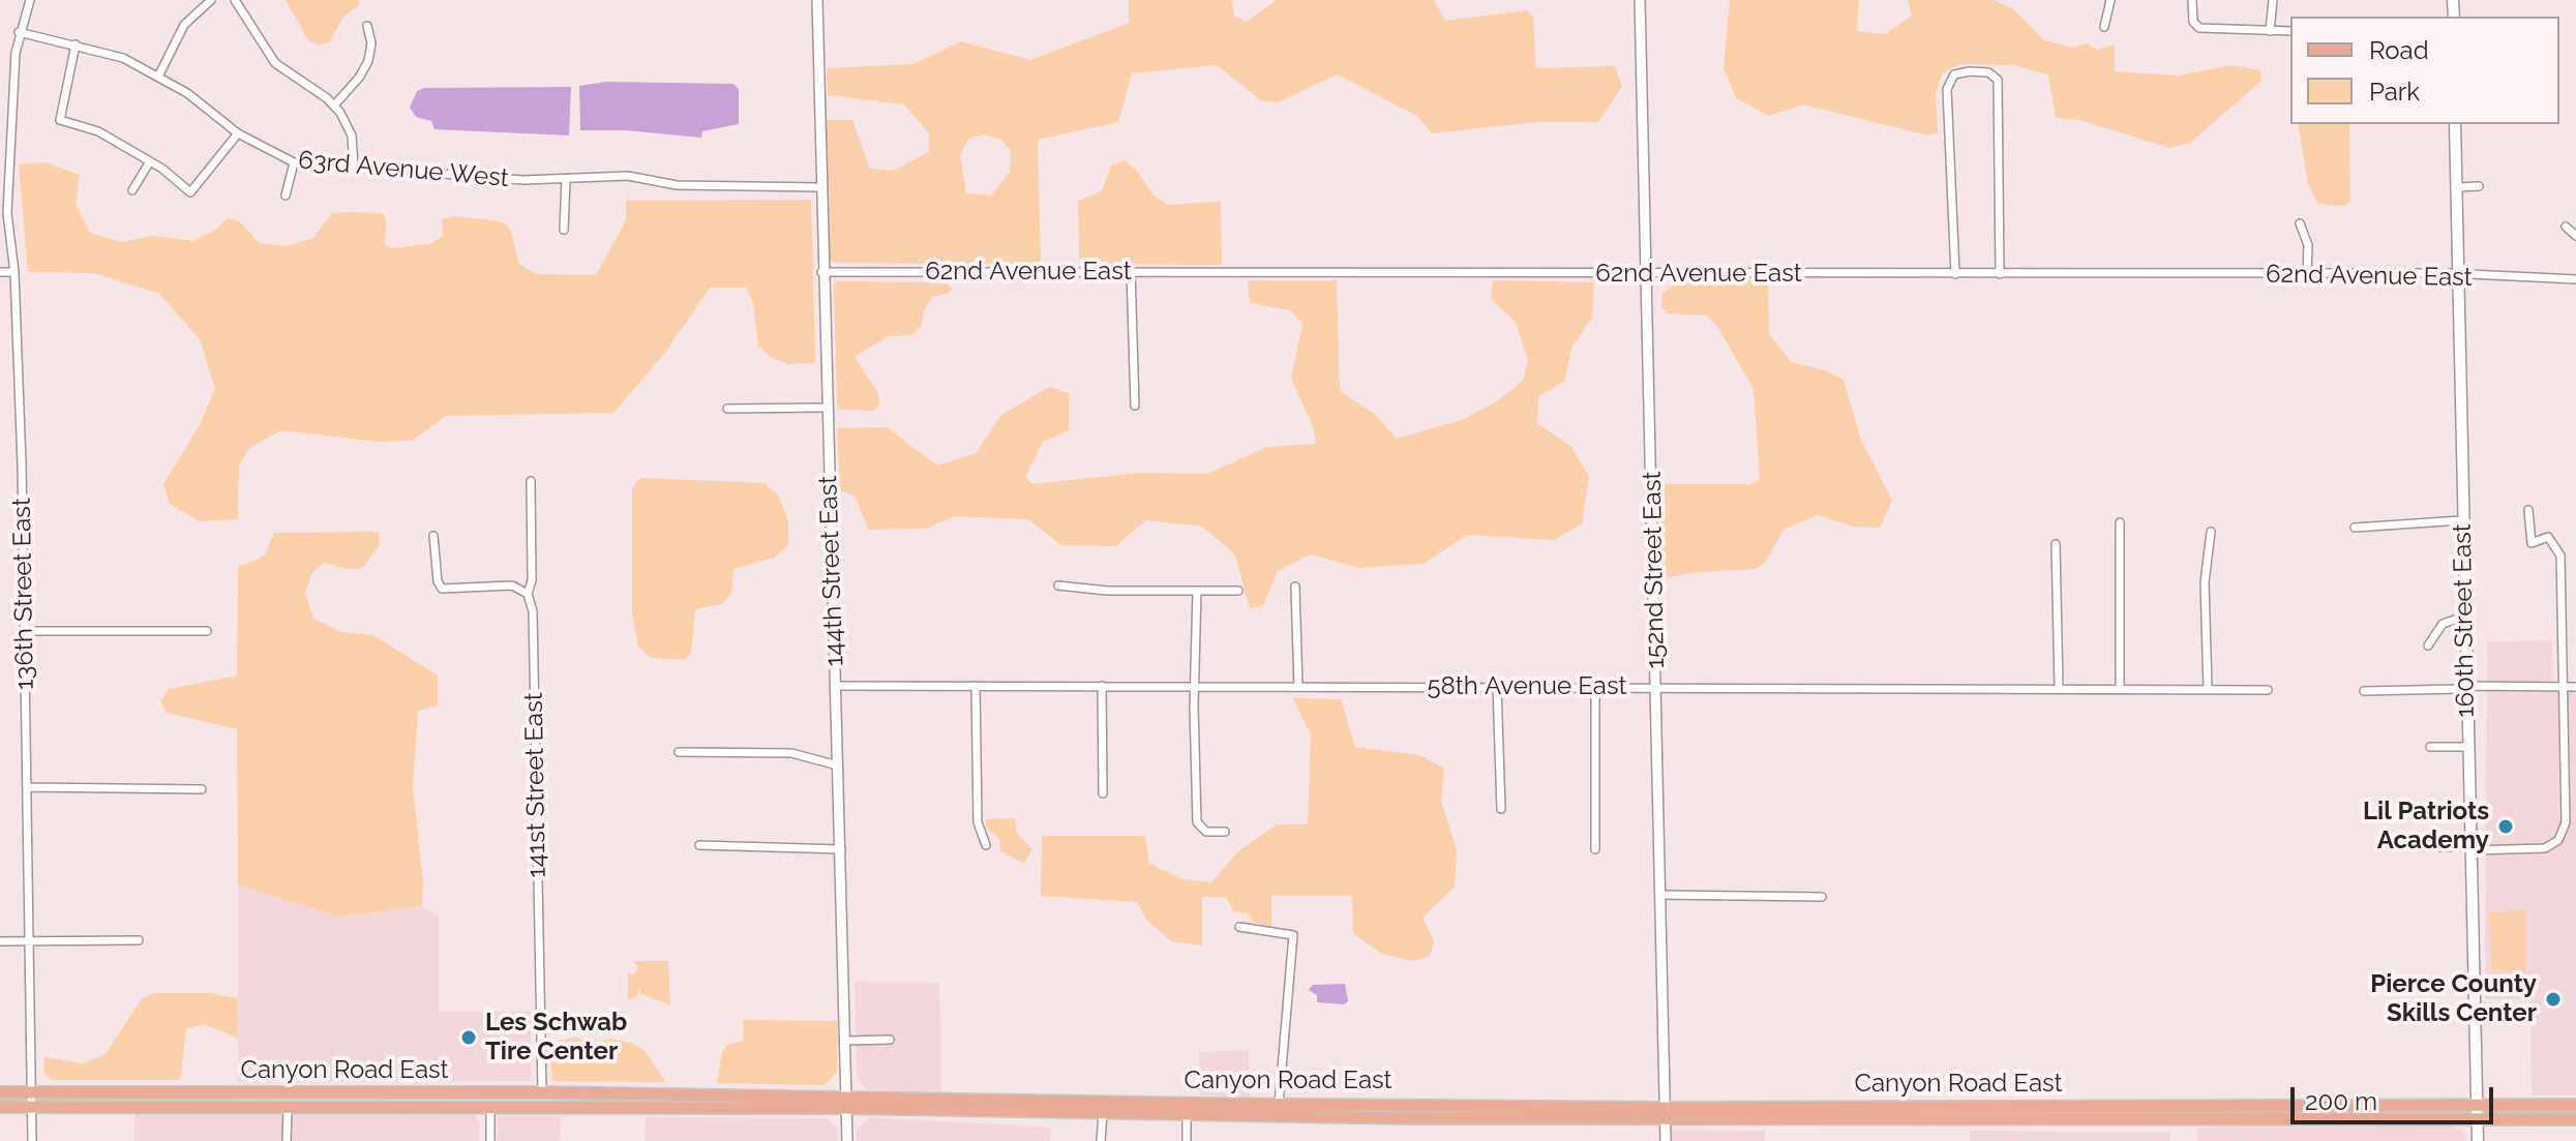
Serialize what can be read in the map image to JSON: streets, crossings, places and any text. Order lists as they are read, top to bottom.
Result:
{
  "streets": {
    "main road": ["160th Street East", "Canyon Road East"],
    "street": [
      "63rd Avenue West",
      "62nd Avenue East",
      "152nd Street East",
      "144th Street East",
      "136th Street East",
      "58th Avenue East",
      "141st Street East"
    ]
  },
  "crossings": [
    ["63rd Avenue West", "144th Street East"],
    ["63rd Avenue West", "136th Street East"],
    ["62nd Avenue East", "152nd Street East"],
    ["62nd Avenue East", "144th Street East"],
    ["62nd Avenue East", "160th Street East"],
    ["152nd Street East", "58th Avenue East"],
    ["152nd Street East", "Canyon Road East"],
    ["144th Street East", "58th Avenue East"],
    ["144th Street East", "Canyon Road East"],
    ["136th Street East", "Canyon Road East"],
    ["160th Street East", "Canyon Road East"],
    ["141st Street East", "Canyon Road East"]
  ],
  "places": ["Lil Patriots Academy", "Pierce County Skills Center", "Les Schwab Tire Center"],
  "legend": ["Road", "Park"],
  "scale_bar": "200 m"
}
